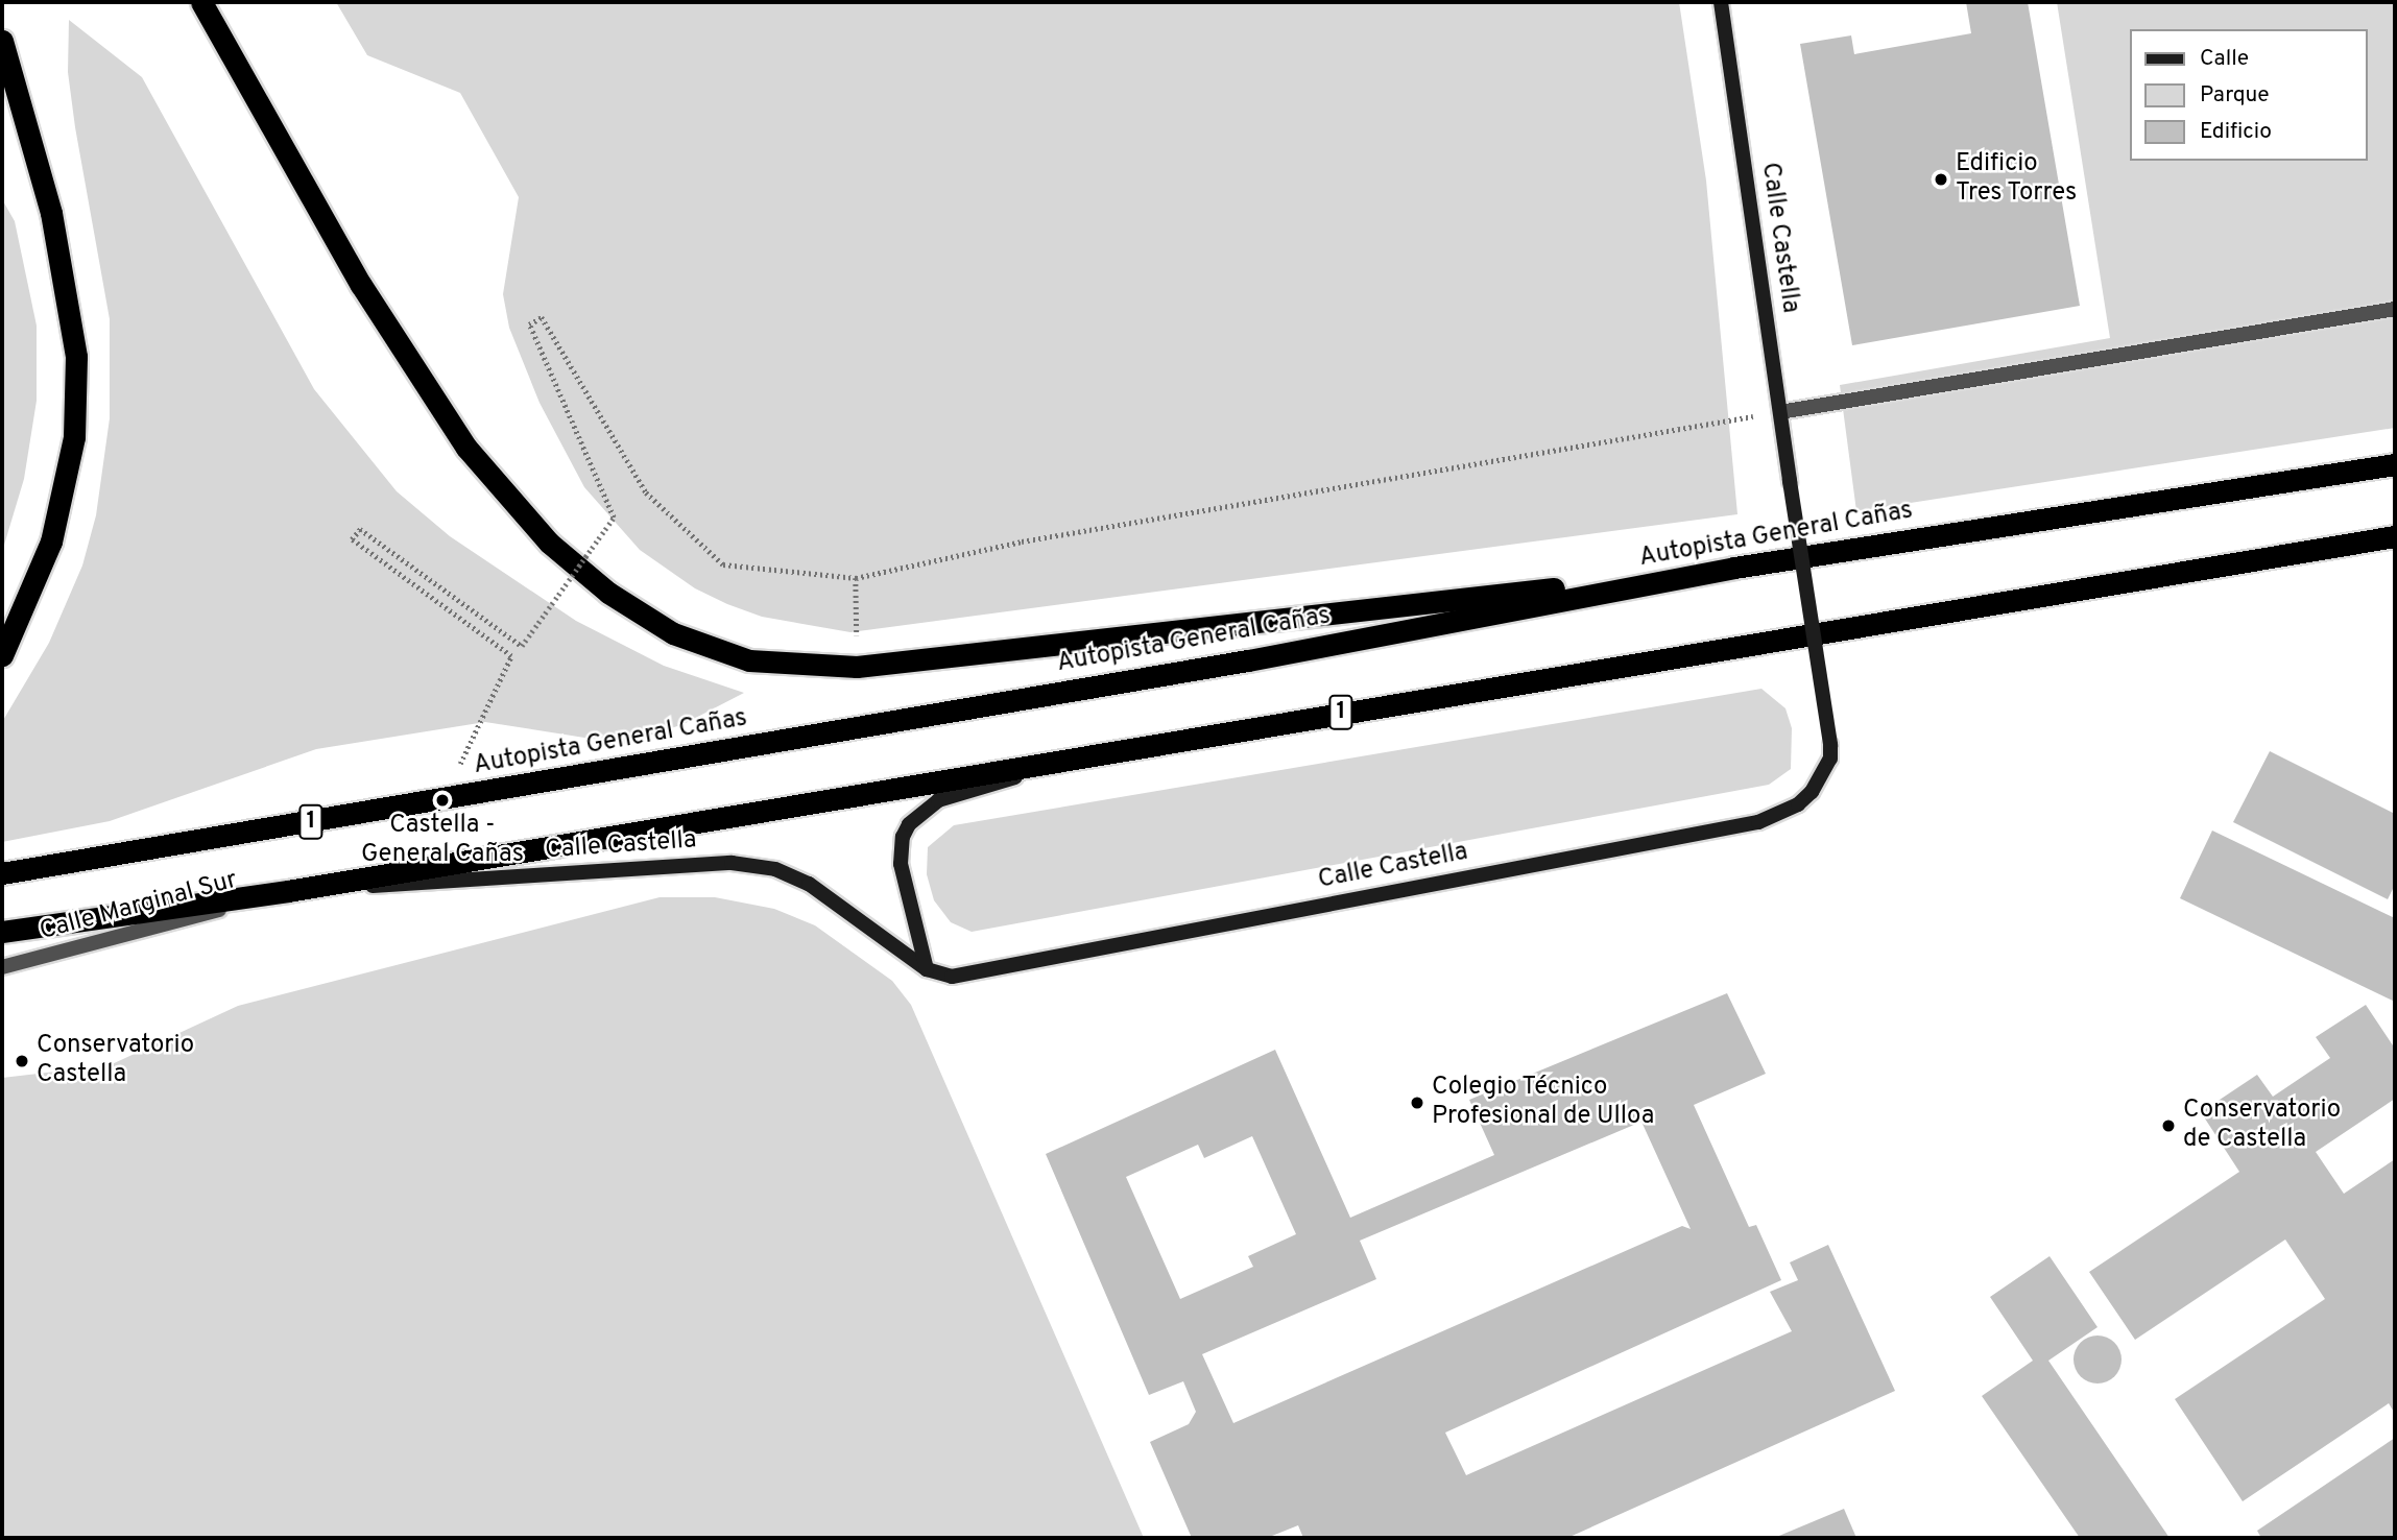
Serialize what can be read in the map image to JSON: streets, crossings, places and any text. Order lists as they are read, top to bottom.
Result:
{
  "streets": {
    "highway": ["Autopista General Cañas", "1"],
    "street": ["Calle Castella", "Calle Marginal Sur"]
  },
  "crossings": [
    ["Calle Castella", "1"],
    ["Calle Castella", "Calle Marginal Sur"],
    ["1", "Calle Marginal Sur"]
  ],
  "places": [
    "Edificio Tres Torres",
    "Castella - General Cañas",
    "Conservatorio Castella",
    "Colegio Técnico Profesional de Ulloa",
    "Conservatorio de Castella"
  ],
  "legend": ["Calle", "Parque", "Edificio"]
}
